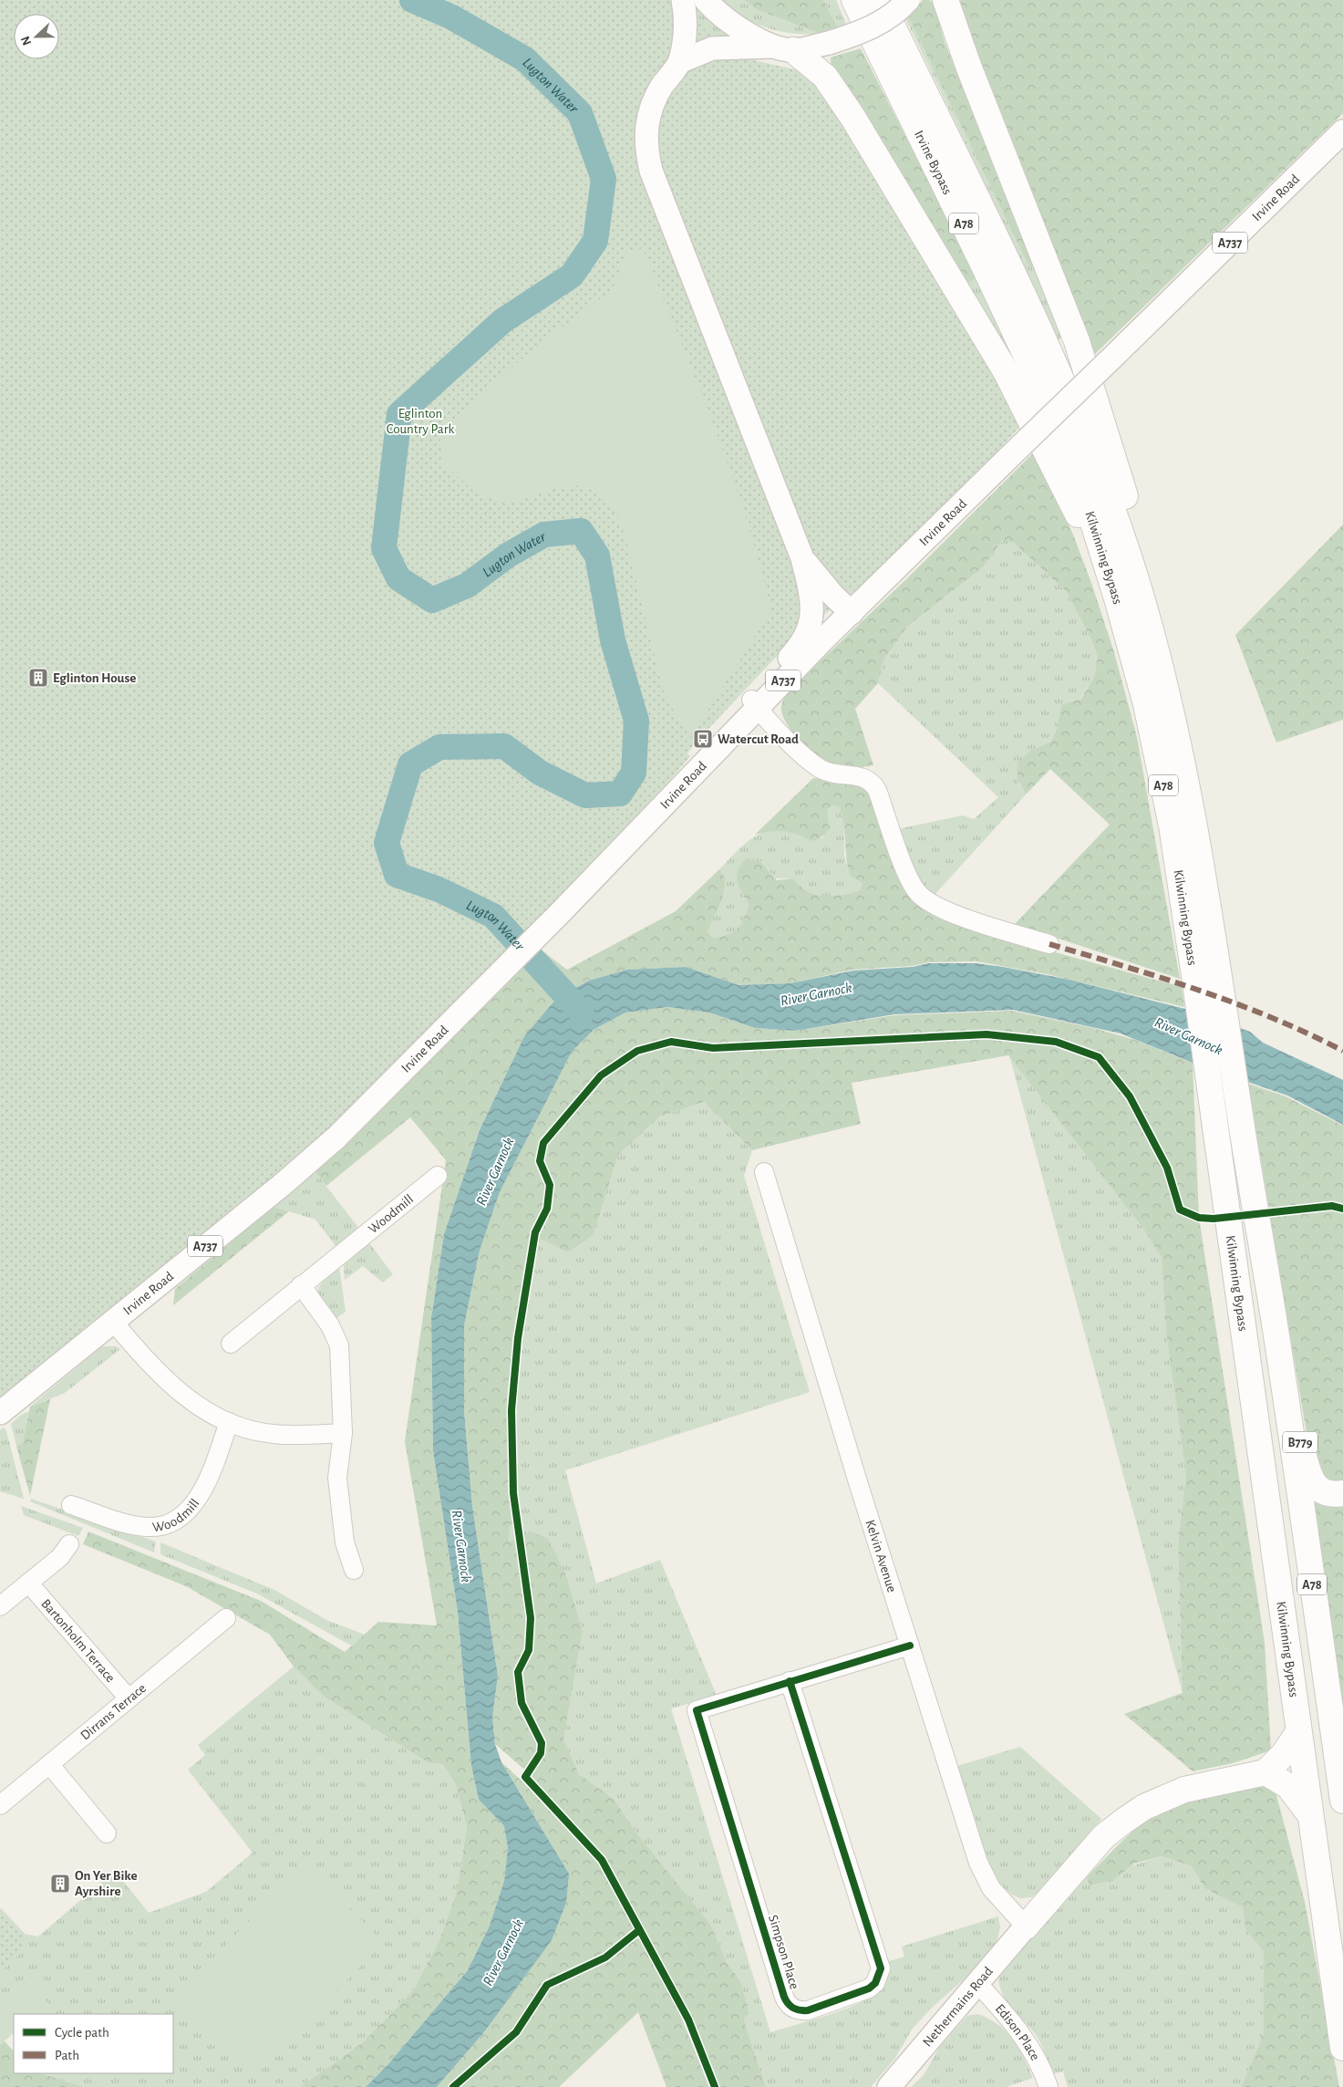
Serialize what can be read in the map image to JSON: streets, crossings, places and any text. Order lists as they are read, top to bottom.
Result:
{
  "streets": {
    "highway": [
      "Irvine Bypass",
      "A78",
      "Kilwinning Bypass",
      "B779"
    ],
    "main road": ["Irvine Road", "A737", "Nethermains Road"],
    "street": [
      "Woodmill",
      "Kelvin Avenue",
      "Bartonholm Terrace",
      "Dirrans Terrace",
      "Simpson Place",
      "Edison Place"
    ]
  },
  "crossings": [
    ["Irvine Bypass", "Kilwinning Bypass"],
    ["Kilwinning Bypass", "B779"],
    ["Kelvin Avenue", "Simpson Place"],
    ["Kelvin Avenue", "Nethermains Road"],
    ["Bartonholm Terrace", "Dirrans Terrace"],
    ["Nethermains Road", "Edison Place"]
  ],
  "water": ["Lugton Water", "River Garnock"],
  "parks": ["Eglinton Country Park"],
  "places": {
    "building": ["Eglinton House", "On Yer Bike Ayrshire"],
    "bus stop": ["Watercut Road"]
  },
  "legend": ["Cycle path", "Path"],
  "north": "left"
}
